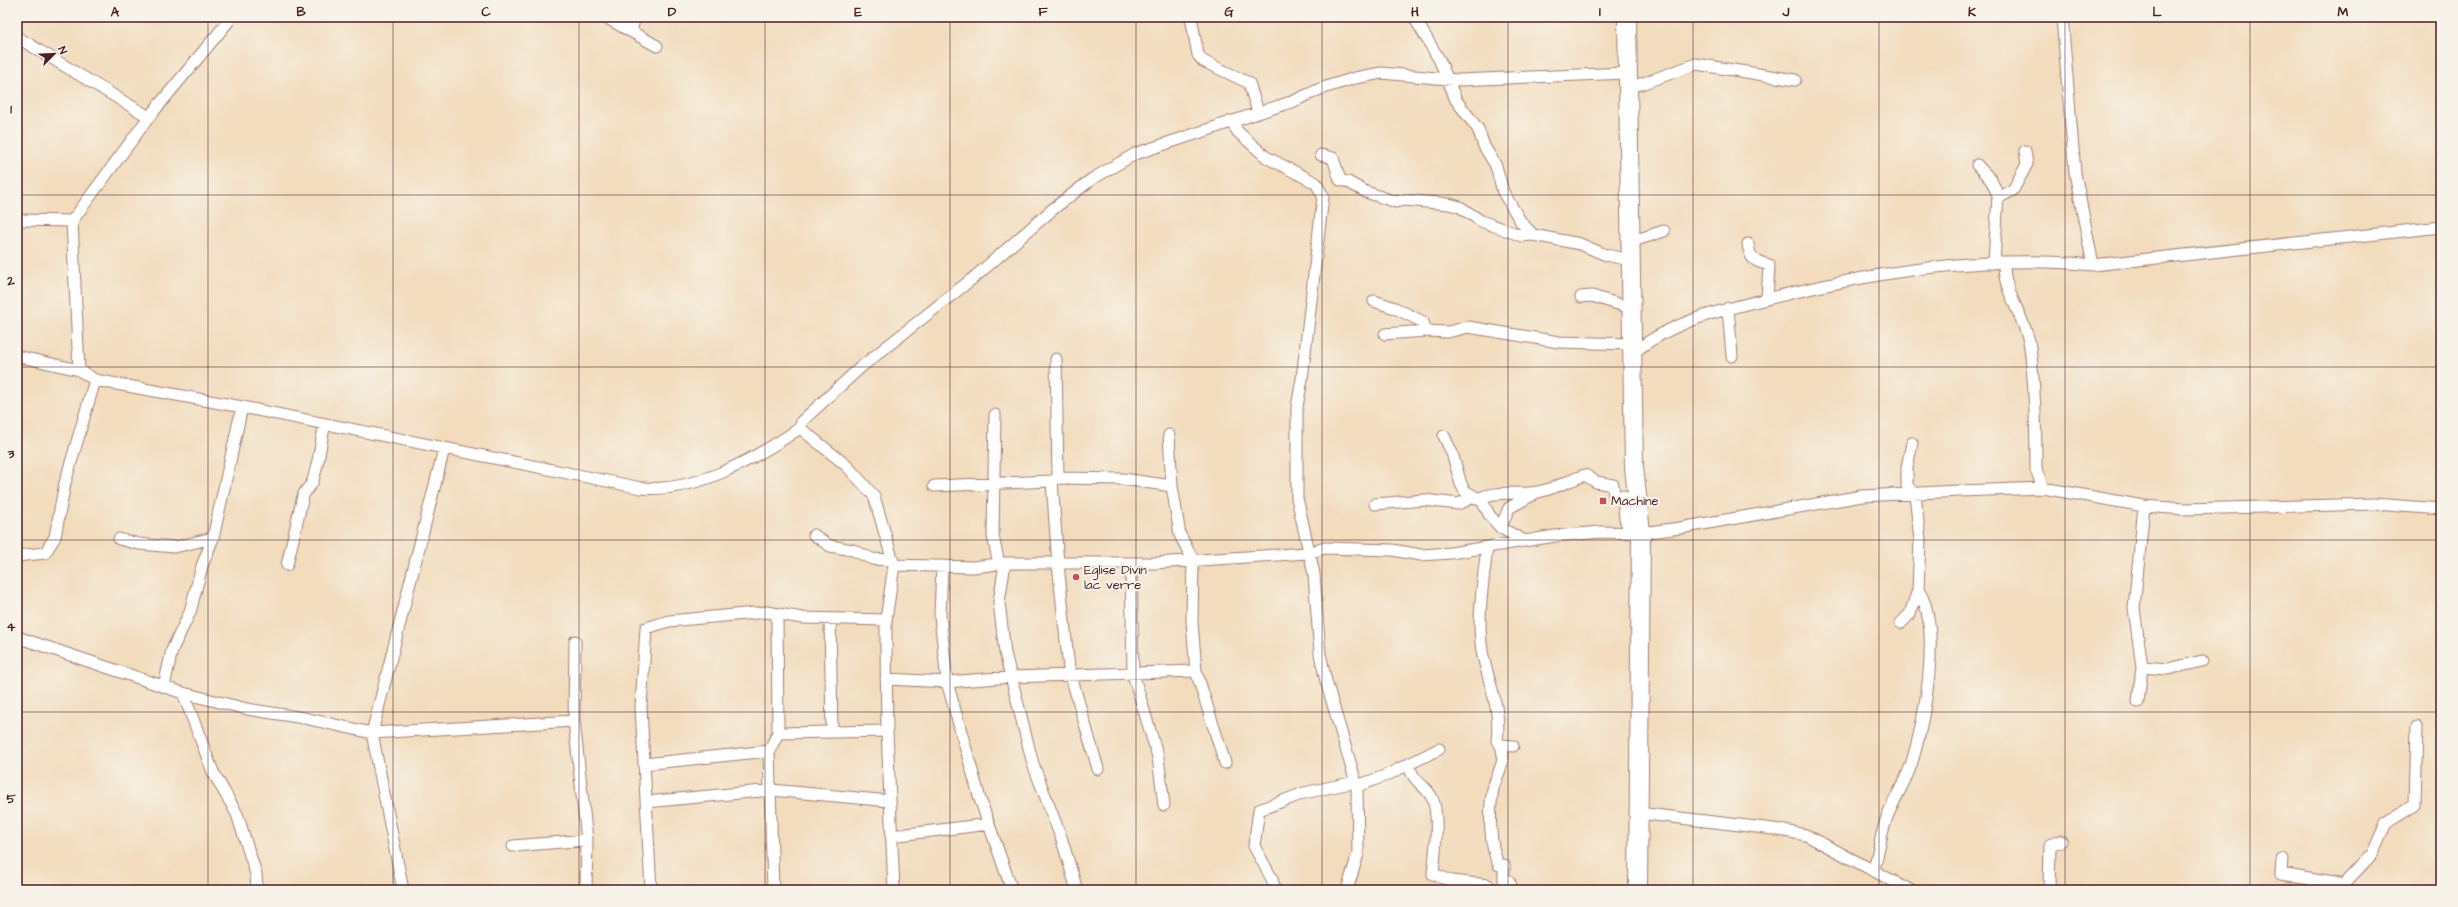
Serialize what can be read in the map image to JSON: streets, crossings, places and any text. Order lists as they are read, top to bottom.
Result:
{
  "places": {
    "transit": ["Machine"],
    "other": ["Eglise Divin lac verre"]
  },
  "north": "top right",
  "grid": {
    "columns": [
      "A",
      "B",
      "C",
      "D",
      "E",
      "F",
      "G",
      "H",
      "I",
      "J",
      "K",
      "L",
      "M"
    ],
    "rows": [
      "1",
      "2",
      "3",
      "4",
      "5"
    ]
  }
}
